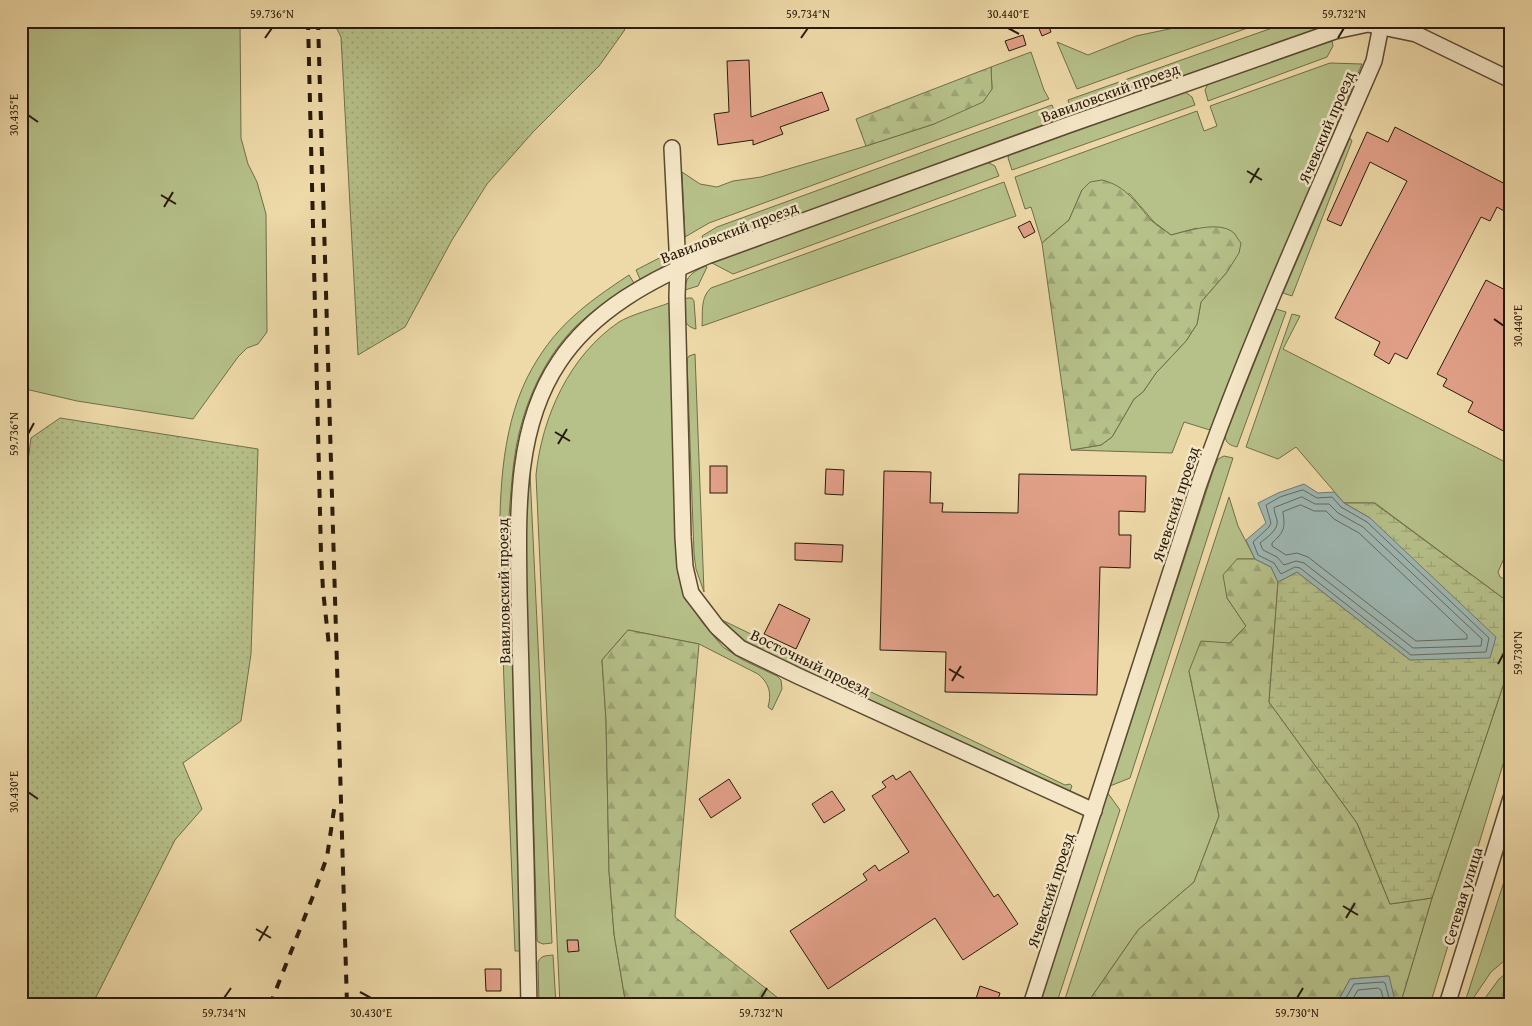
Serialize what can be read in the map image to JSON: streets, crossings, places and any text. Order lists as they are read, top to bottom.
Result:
{
  "streets": {
    "street": [
      "Вавиловский проезд",
      "Ячевский проезд",
      "Восточный проезд",
      "Сетевая улица"
    ]
  },
  "crossings": [
    ["Вавиловский проезд", "Ячевский проезд"],
    ["Вавиловский проезд", "Восточный проезд"],
    ["Ячевский проезд", "Восточный проезд"]
  ],
  "coordinates": [
    "59.736°N",
    "59.734°N",
    "30.440°E",
    "59.732°N",
    "30.435°E",
    "59.730°N",
    "30.430°E"
  ]
}
